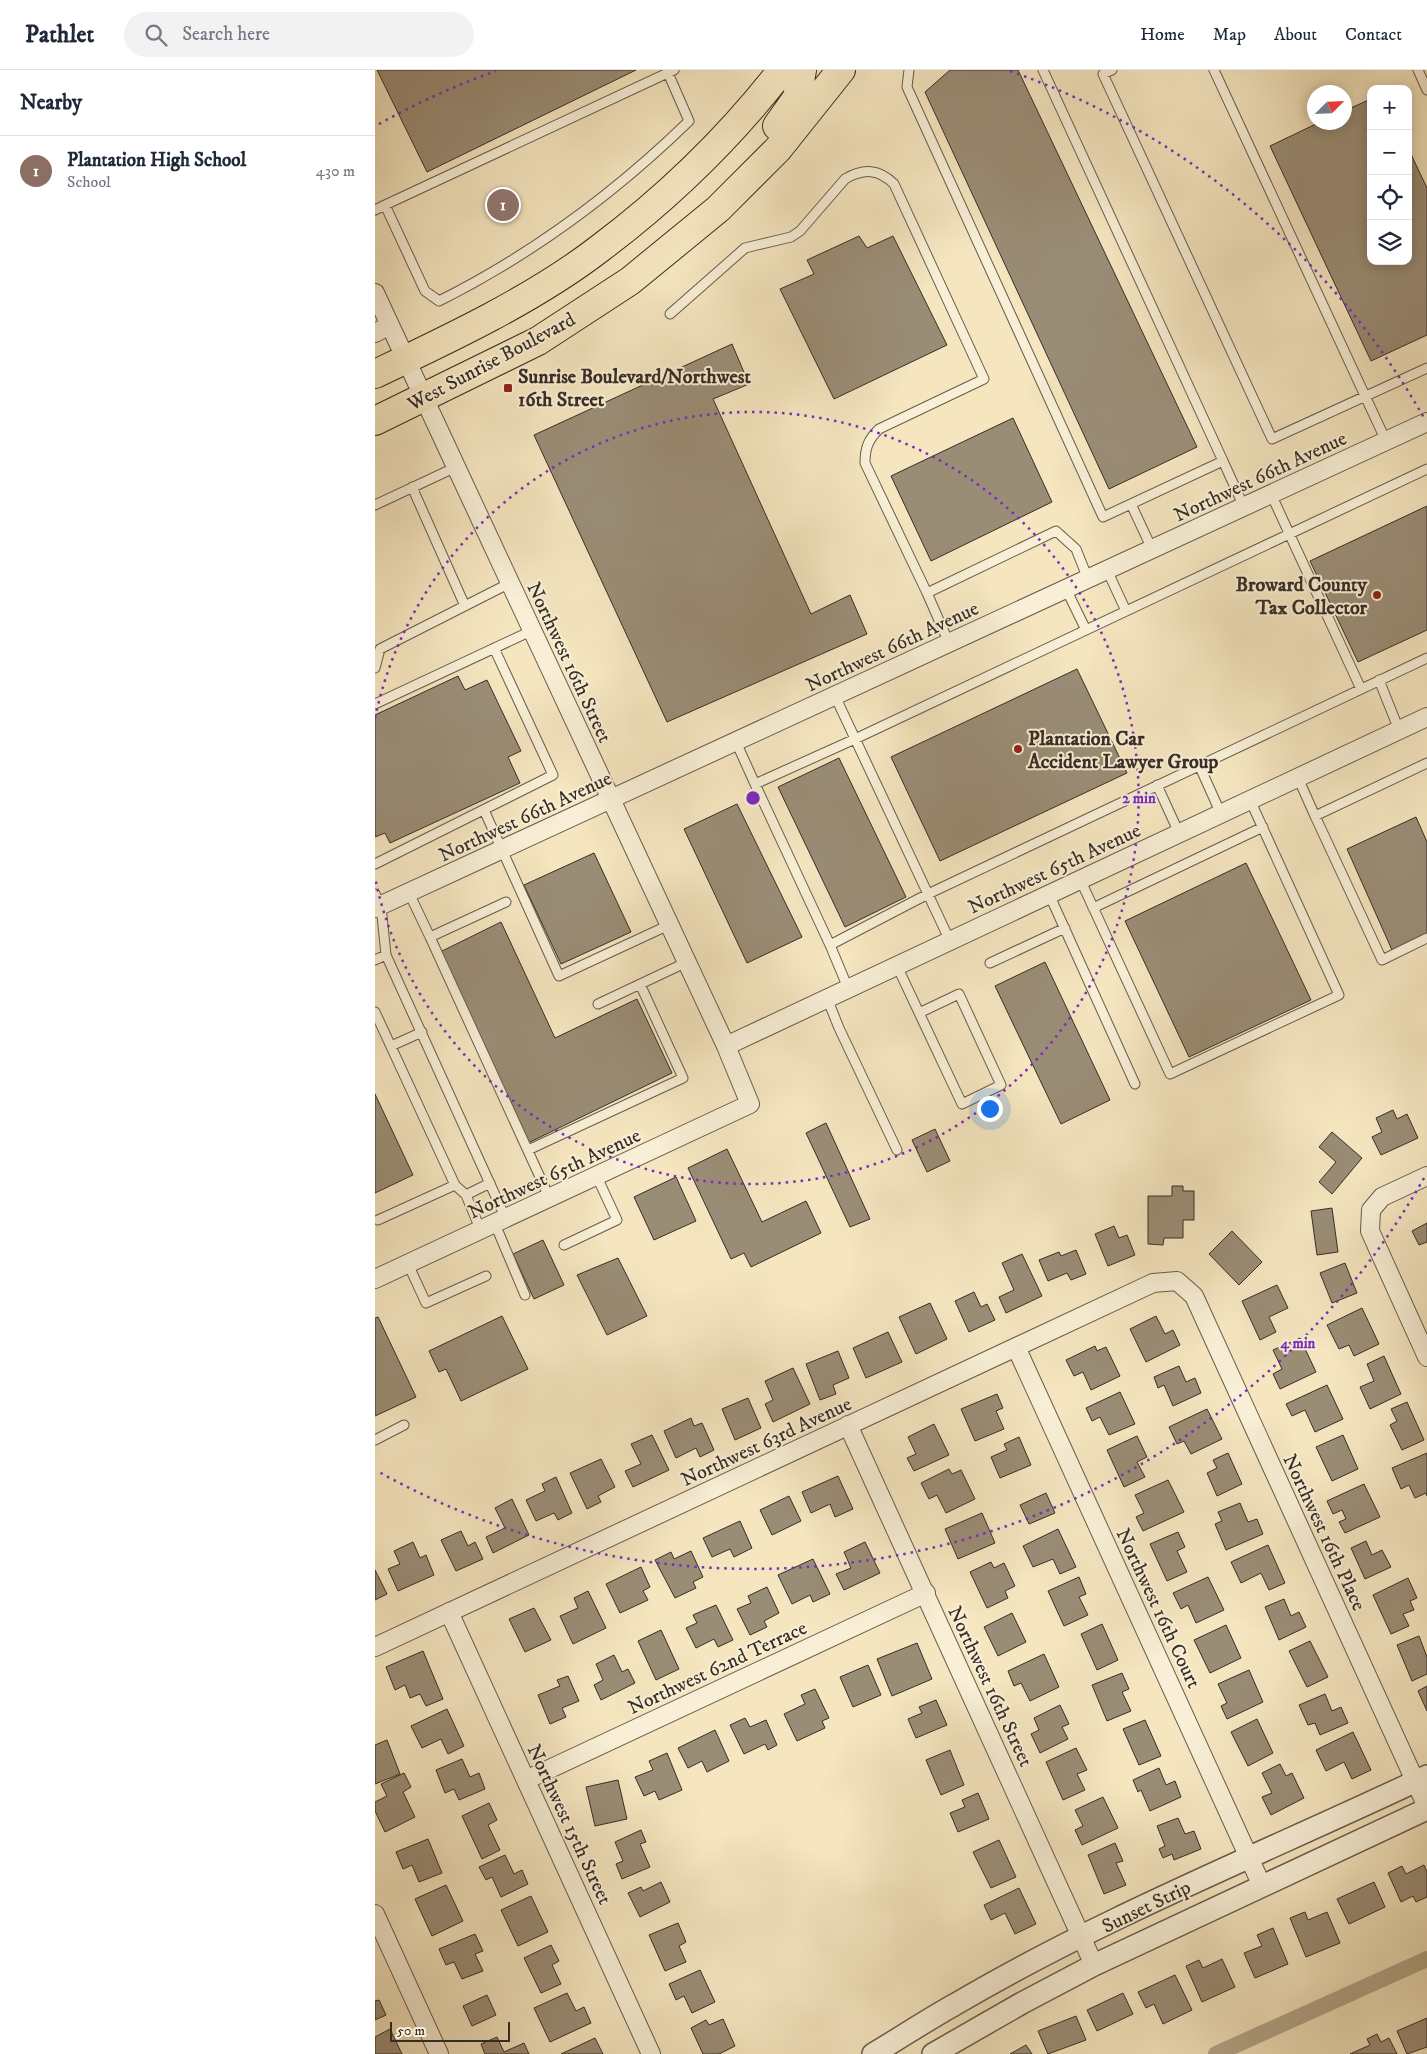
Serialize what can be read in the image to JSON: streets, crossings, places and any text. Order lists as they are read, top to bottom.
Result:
{
  "streets": {
    "highway": ["West Sunrise Boulevard"],
    "street": [
      "Northwest 66th Avenue",
      "Northwest 16th Street",
      "Northwest 65th Avenue",
      "Northwest 63rd Avenue",
      "Northwest 16th Place",
      "Northwest 16th Court",
      "Northwest 62nd Terrace",
      "Northwest 15th Street",
      "Sunset Strip"
    ]
  },
  "crossings": [
    ["West Sunrise Boulevard", "Northwest 16th Street"],
    ["Northwest 66th Avenue", "Northwest 16th Street"],
    ["Northwest 16th Street", "Northwest 65th Avenue"],
    ["Northwest 16th Street", "Northwest 63rd Avenue"],
    ["Northwest 16th Street", "Northwest 62nd Terrace"],
    ["Northwest 16th Street", "Sunset Strip"],
    ["Northwest 63rd Avenue", "Northwest 16th Place"],
    ["Northwest 63rd Avenue", "Northwest 16th Court"],
    ["Northwest 63rd Avenue", "Northwest 15th Street"],
    ["Northwest 16th Place", "Sunset Strip"],
    ["Northwest 16th Court", "Sunset Strip"],
    ["Northwest 62nd Terrace", "Northwest 15th Street"]
  ],
  "places": {
    "transit": ["Sunrise Boulevard/Northwest 16th Street"],
    "other": ["Broward County Tax Collector", "Plantation Car Accident Lawyer Group"]
  },
  "scale_bar": "50 m",
  "north": "top right",
  "page": {
    "header": "Pathlet",
    "search": "Search here",
    "nav": [
      "Home",
      "Map",
      "About",
      "Contact"
    ],
    "heading": "Nearby",
    "map_buttons": ["+", "−"],
    "list": [
      {
        "mark": "1",
        "name": "Plantation High School",
        "note": "School",
        "value": "430 m"
      }
    ],
    "pins": "1",
    "scale": "50 m"
  },
  "rings": ["2 min", "4 min"]
}
